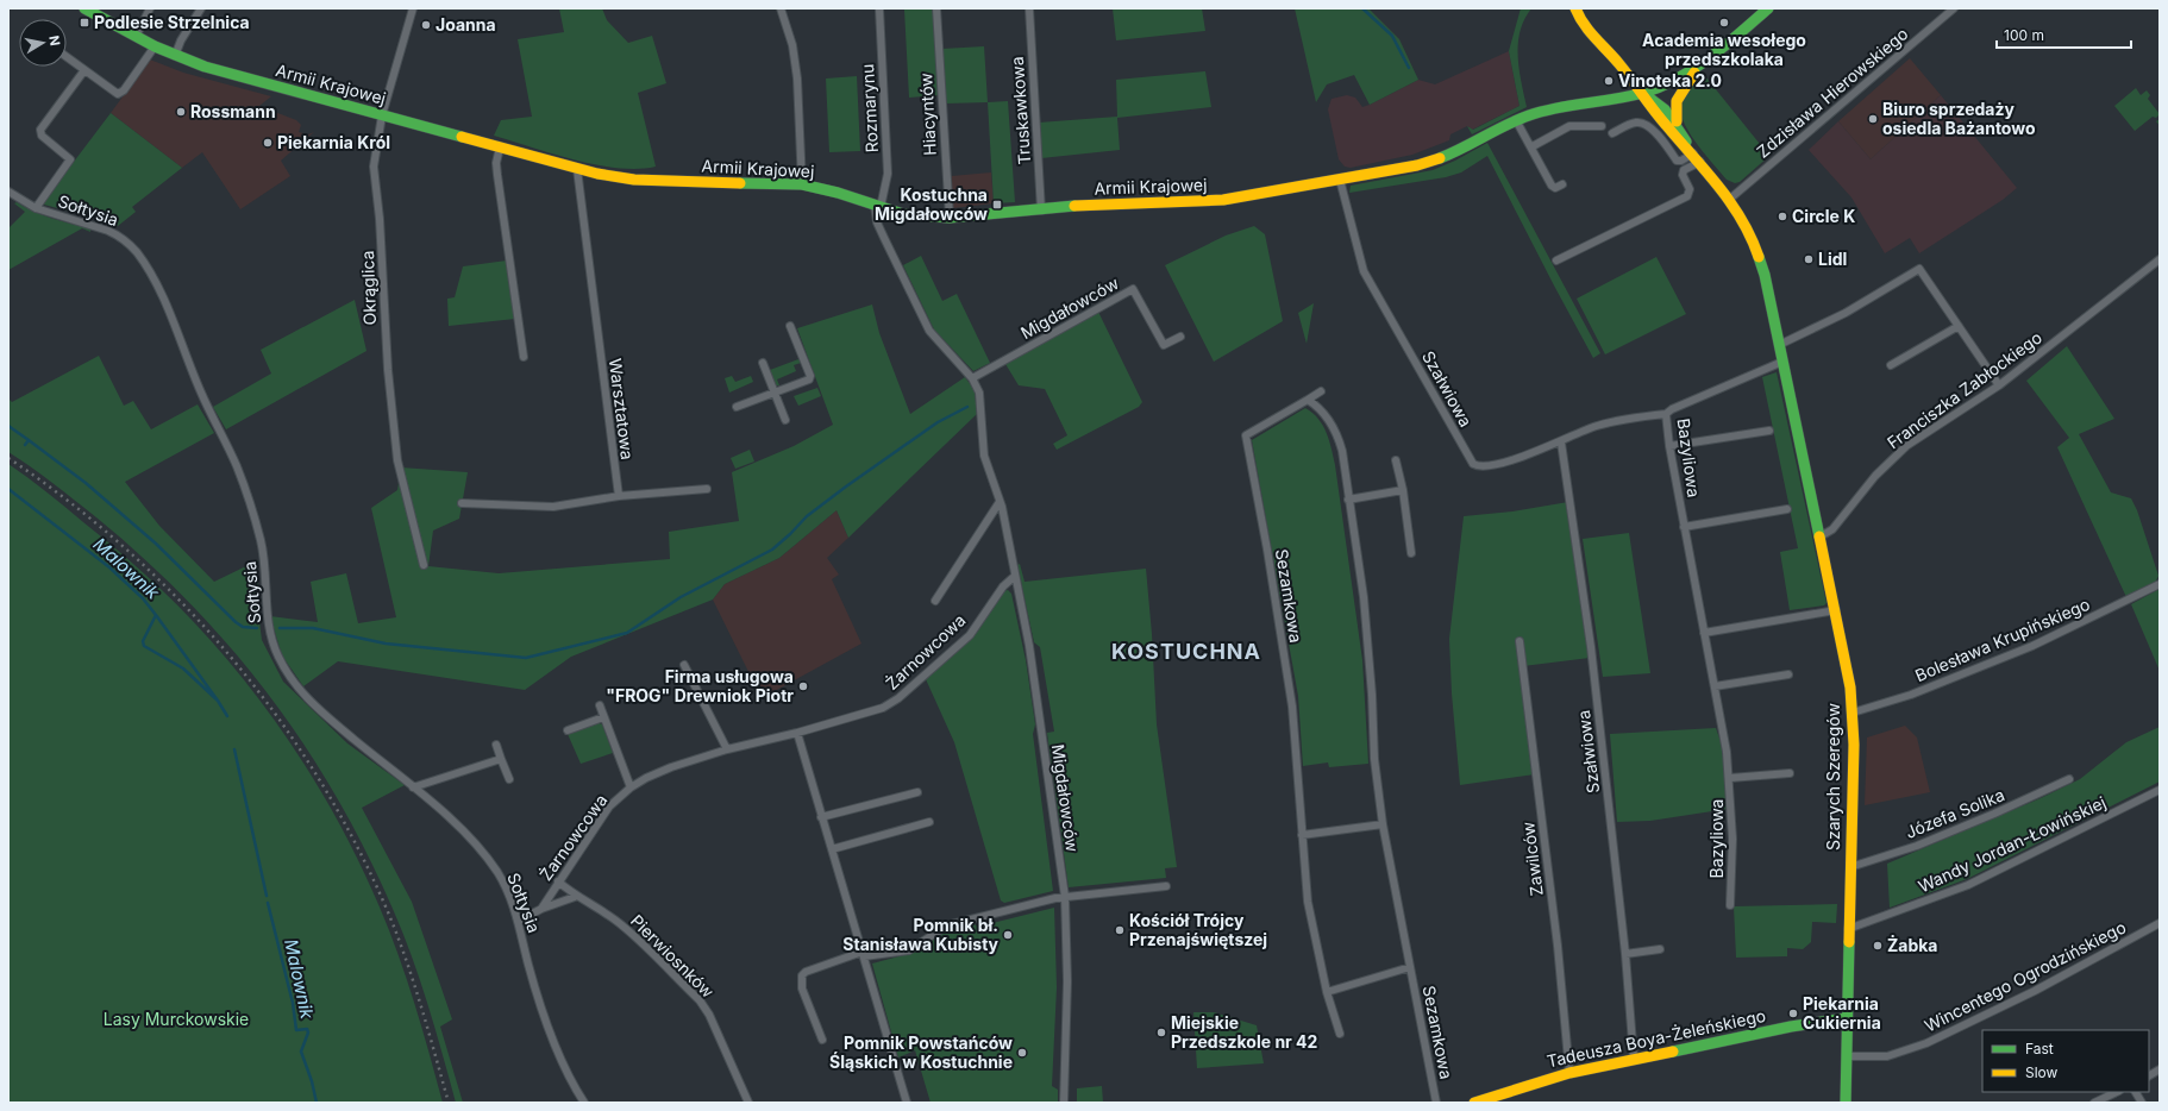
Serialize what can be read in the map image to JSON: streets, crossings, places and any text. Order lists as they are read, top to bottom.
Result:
{
  "streets": {
    "street": [
      "Armii Krajowej",
      "Zdzisława Hierowskiego",
      "Rozmarynu",
      "Truskawkowa",
      "Hiacyntów",
      "Sołtysia",
      "Okrąglica",
      "Migdałowców",
      "Szałwiowa",
      "Franciszka Zabłockiego",
      "Warsztatowa",
      "Bazyliowa",
      "Sezamkowa",
      "Bolesława Krupińskiego",
      "Żarnowcowa",
      "Szarych Szeregów",
      "Józefa Solika",
      "Wandy Jordan-Łowińskiej",
      "Zawilców",
      "Pierwiosnków",
      "Wincentego Ogrodzińskiego",
      "Tadeusza Boya-Żeleńskiego"
    ]
  },
  "crossings": [
    ["Armii Krajowej", "Rozmarynu"],
    ["Armii Krajowej", "Truskawkowa"],
    ["Armii Krajowej", "Hiacyntów"],
    ["Armii Krajowej", "Okrąglica"],
    ["Armii Krajowej", "Migdałowców"],
    ["Armii Krajowej", "Szałwiowa"],
    ["Armii Krajowej", "Warsztatowa"],
    ["Armii Krajowej", "Szarych Szeregów"],
    ["Zdzisława Hierowskiego", "Szarych Szeregów"],
    ["Rozmarynu", "Migdałowców"],
    ["Migdałowców", "Żarnowcowa"],
    ["Szałwiowa", "Bazyliowa"],
    ["Szałwiowa", "Tadeusza Boya-Żeleńskiego"],
    ["Franciszka Zabłockiego", "Szarych Szeregów"],
    ["Bazyliowa", "Szarych Szeregów"],
    ["Bolesława Krupińskiego", "Szarych Szeregów"],
    ["Żarnowcowa", "Pierwiosnków"],
    ["Szarych Szeregów", "Józefa Solika"],
    ["Szarych Szeregów", "Wandy Jordan-Łowińskiej"],
    ["Szarych Szeregów", "Wincentego Ogrodzińskiego"],
    ["Szarych Szeregów", "Tadeusza Boya-Żeleńskiego"],
    ["Zawilców", "Tadeusza Boya-Żeleńskiego"]
  ],
  "districts": ["KOSTUCHNA"],
  "water": ["Malownik"],
  "parks": ["Lasy Murckowskie"],
  "places": {
    "transit": ["Podlesie Strzelnica", "Kostuchna Migdałowców"],
    "other": [
      "Academia wesołego przedszkolaka",
      "Joanna",
      "Vinoteka 2.0",
      "Rossmann",
      "Biuro sprzedaży osiedla Bażantowo",
      "Piekarnia Król",
      "Circle K",
      "Lidl",
      "Firma usługowa \"FROG\" Drewniok Piotr",
      "Kościół Trójcy Przenajświętszej",
      "Pomnik bł. Stanisława Kubisty",
      "Żabka",
      "Piekarnia Cukiernia",
      "Miejskie Przedszkole nr 42",
      "Pomnik Powstańców Śląskich w Kostuchnie"
    ]
  },
  "legend": ["Fast", "Slow"],
  "scale_bar": "100 m",
  "north": "right"
}
